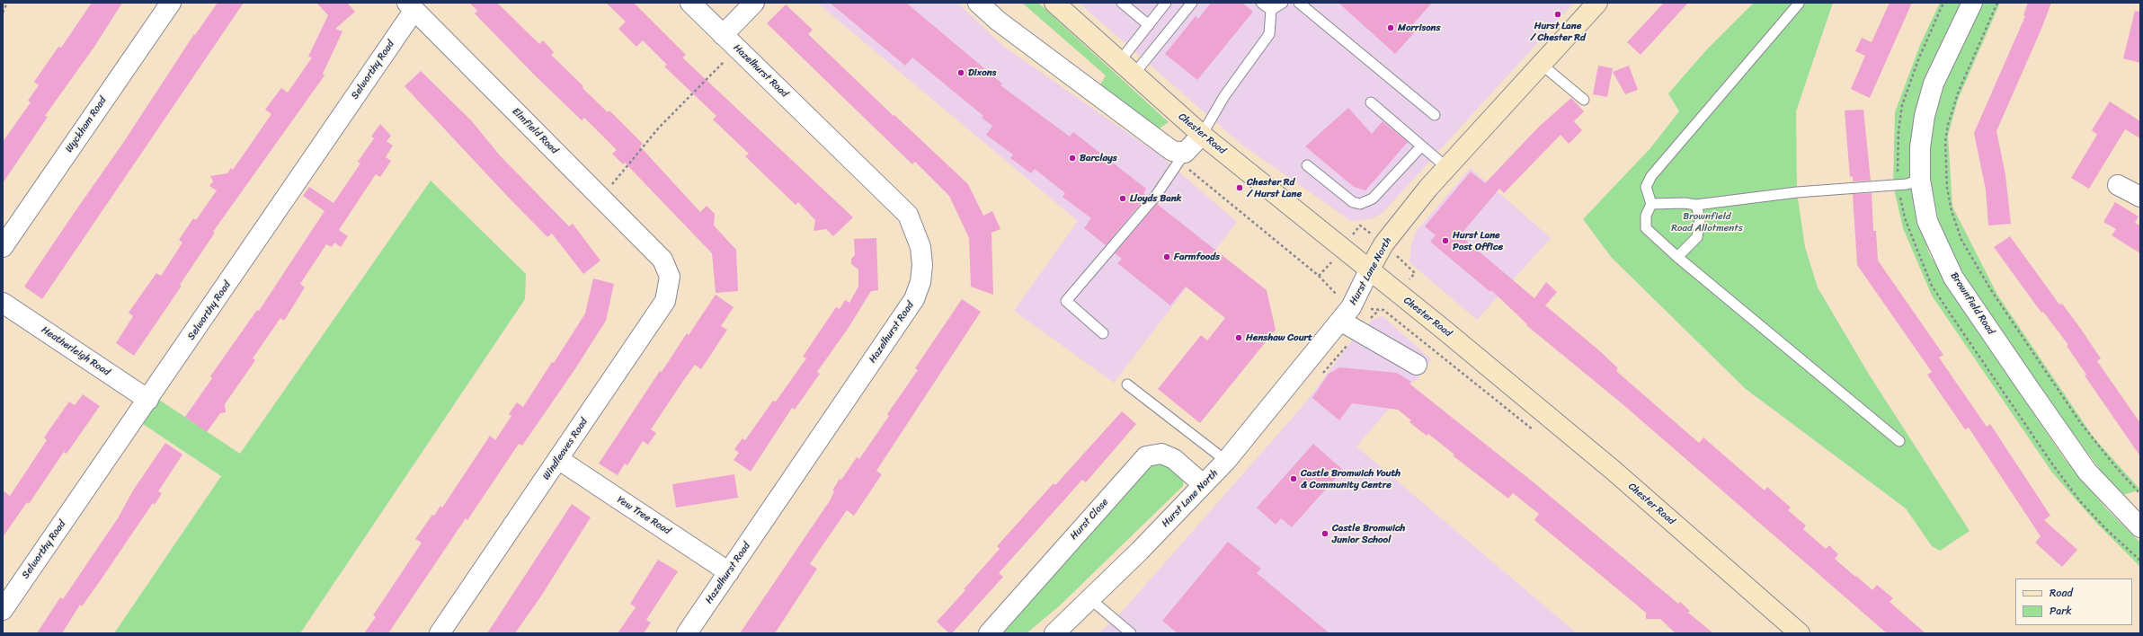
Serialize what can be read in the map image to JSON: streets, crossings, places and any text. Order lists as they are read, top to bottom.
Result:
{
  "streets": {
    "main road": ["Chester Road", "Hurst Lane North"],
    "street": [
      "Selworthy Road",
      "Hazelhurst Road",
      "Wyckham Road",
      "Elmfield Road",
      "Brownfield Road",
      "Heatherleigh Road",
      "Windleaves Road",
      "Yew Tree Road",
      "Hurst Close"
    ]
  },
  "crossings": [
    ["Selworthy Road", "Elmfield Road"],
    ["Selworthy Road", "Heatherleigh Road"],
    ["Hazelhurst Road", "Yew Tree Road"],
    ["Elmfield Road", "Windleaves Road"],
    ["Chester Road", "Hurst Lane North"],
    ["Hurst Lane North", "Hurst Close"],
    ["Windleaves Road", "Yew Tree Road"]
  ],
  "parks": ["Brownfield Road Allotments"],
  "places": [
    "Hurst Lane / Chester Rd",
    "Morrisons",
    "Dixons",
    "Barclays",
    "Chester Rd / Hurst Lane",
    "Lloyds Bank",
    "Hurst Lane Post Office",
    "Farmfoods",
    "Henshaw Court",
    "Castle Bromwich Youth & Community Centre",
    "Castle Bromwich Junior School"
  ],
  "legend": ["Road", "Park"]
}
